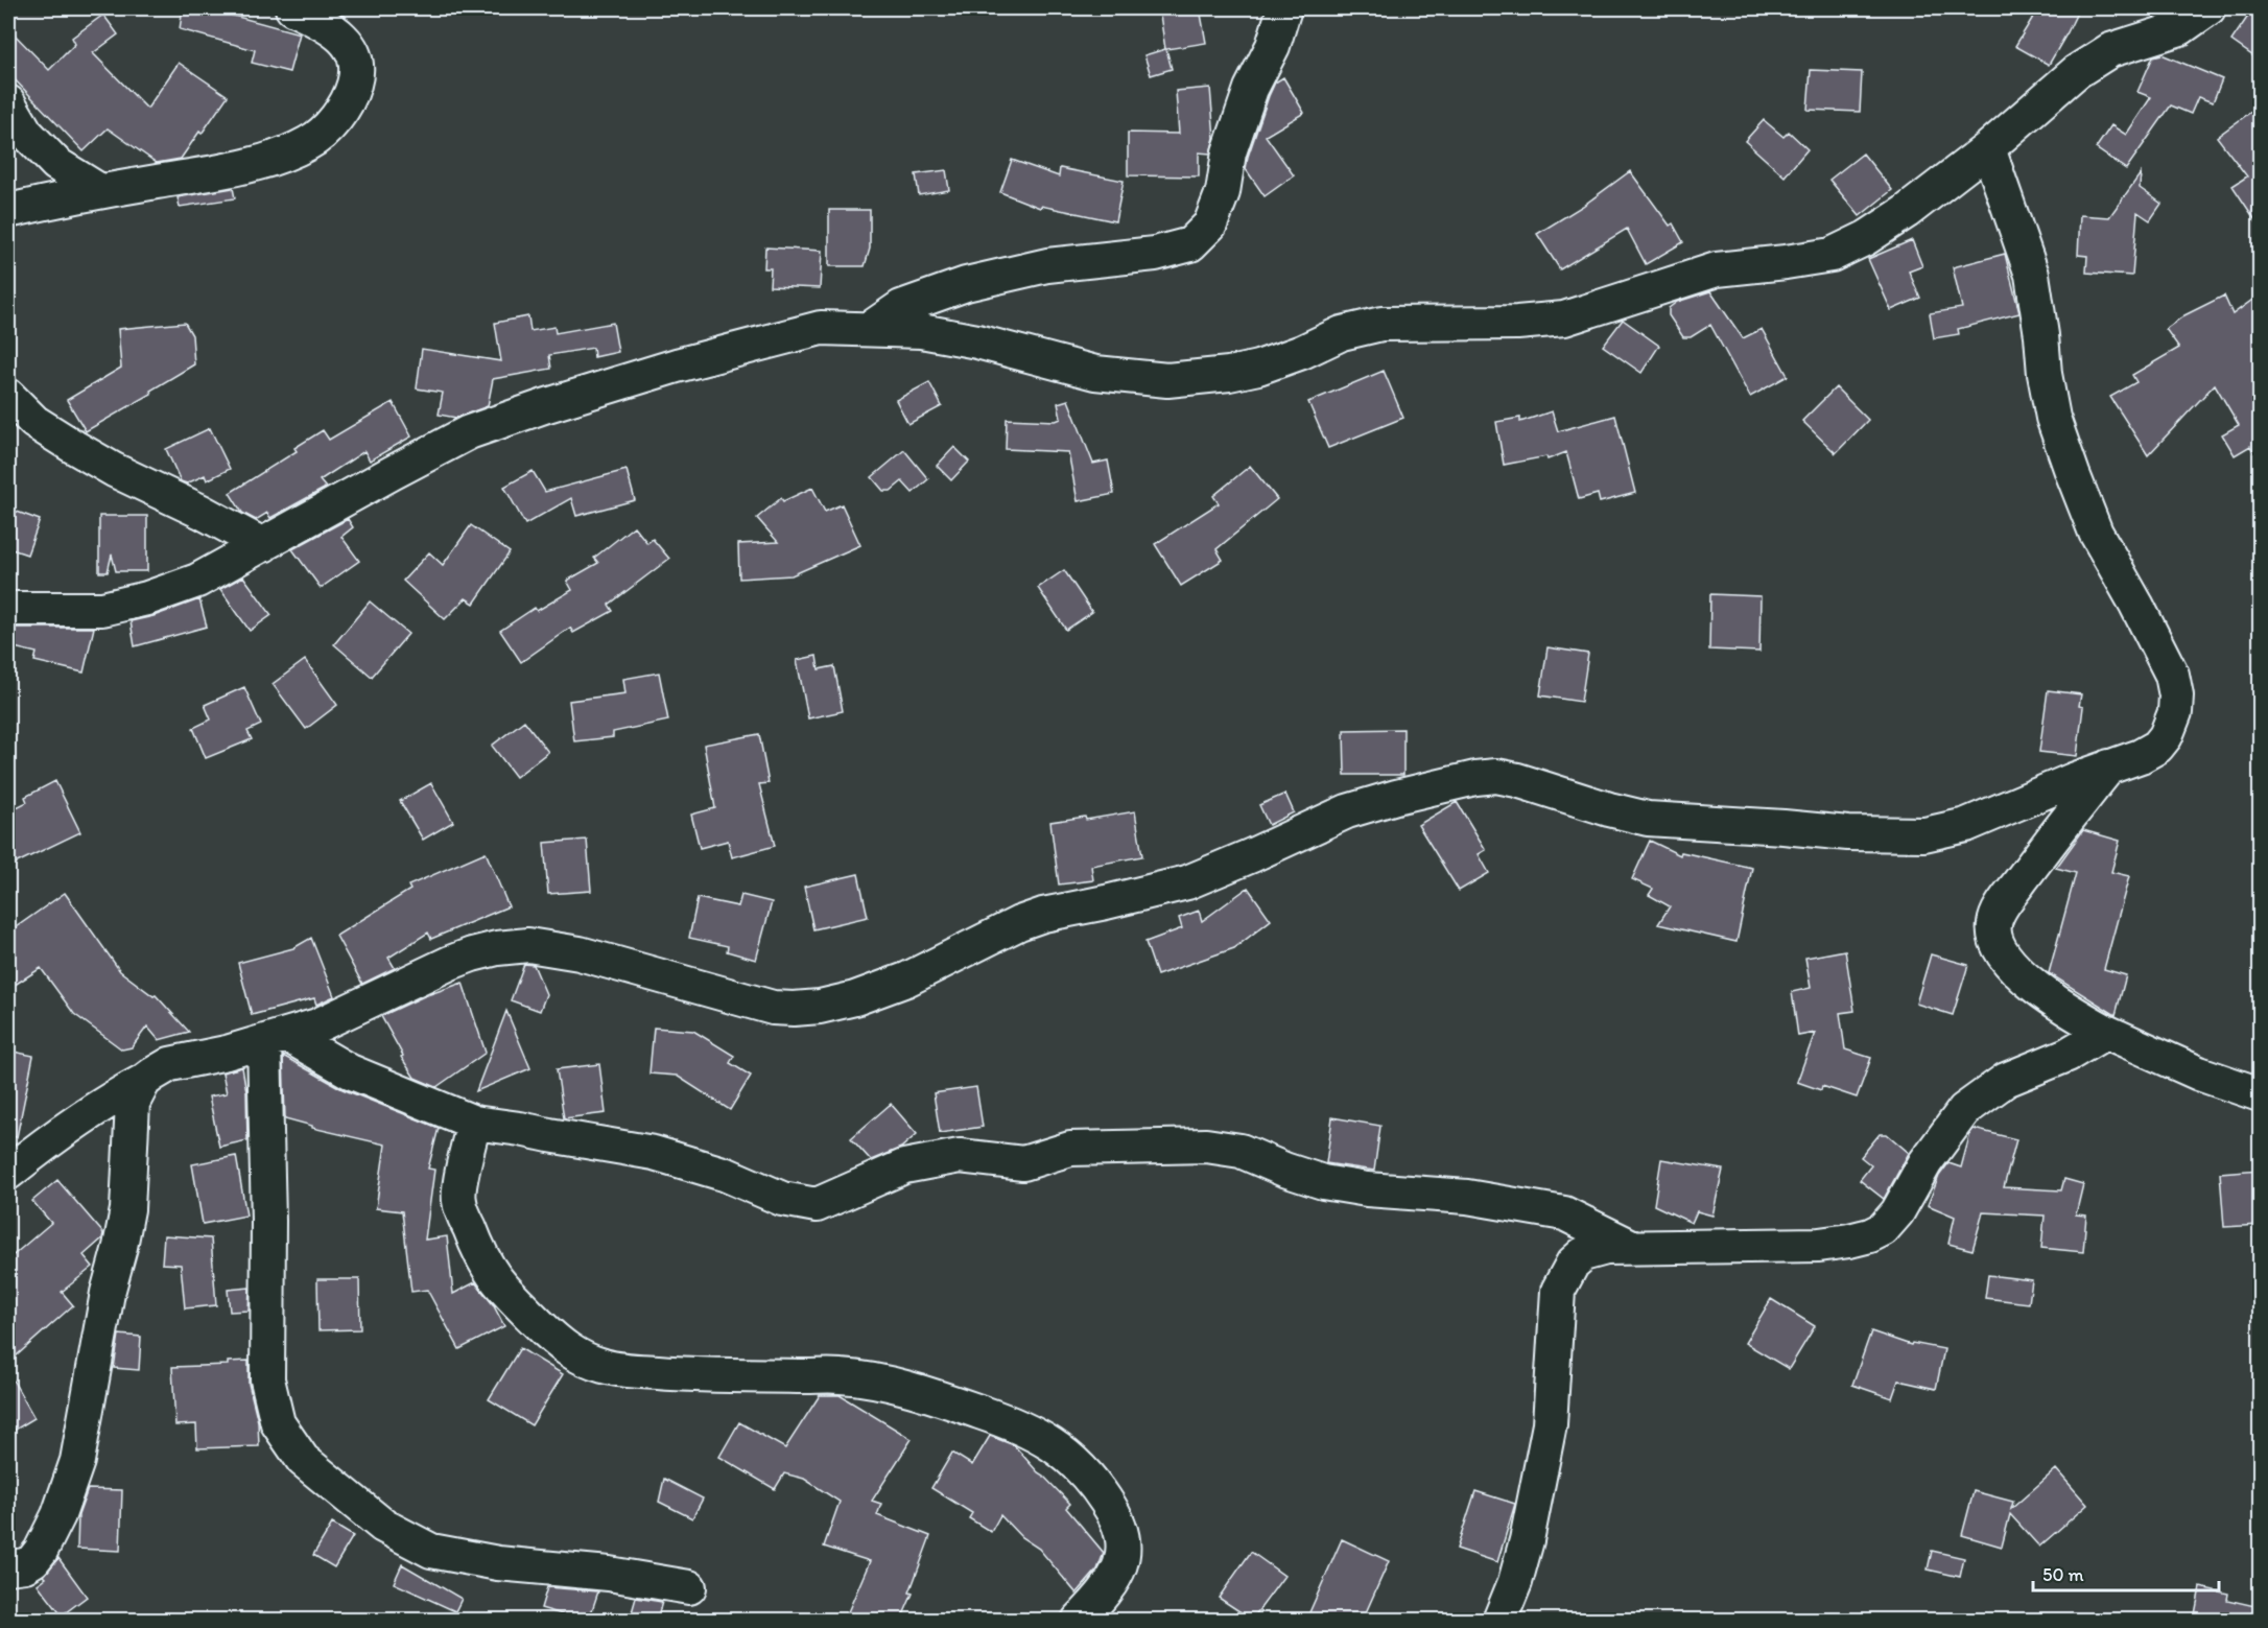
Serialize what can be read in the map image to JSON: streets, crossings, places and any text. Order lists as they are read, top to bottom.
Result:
{
  "scale_bar": "50 m"
}
